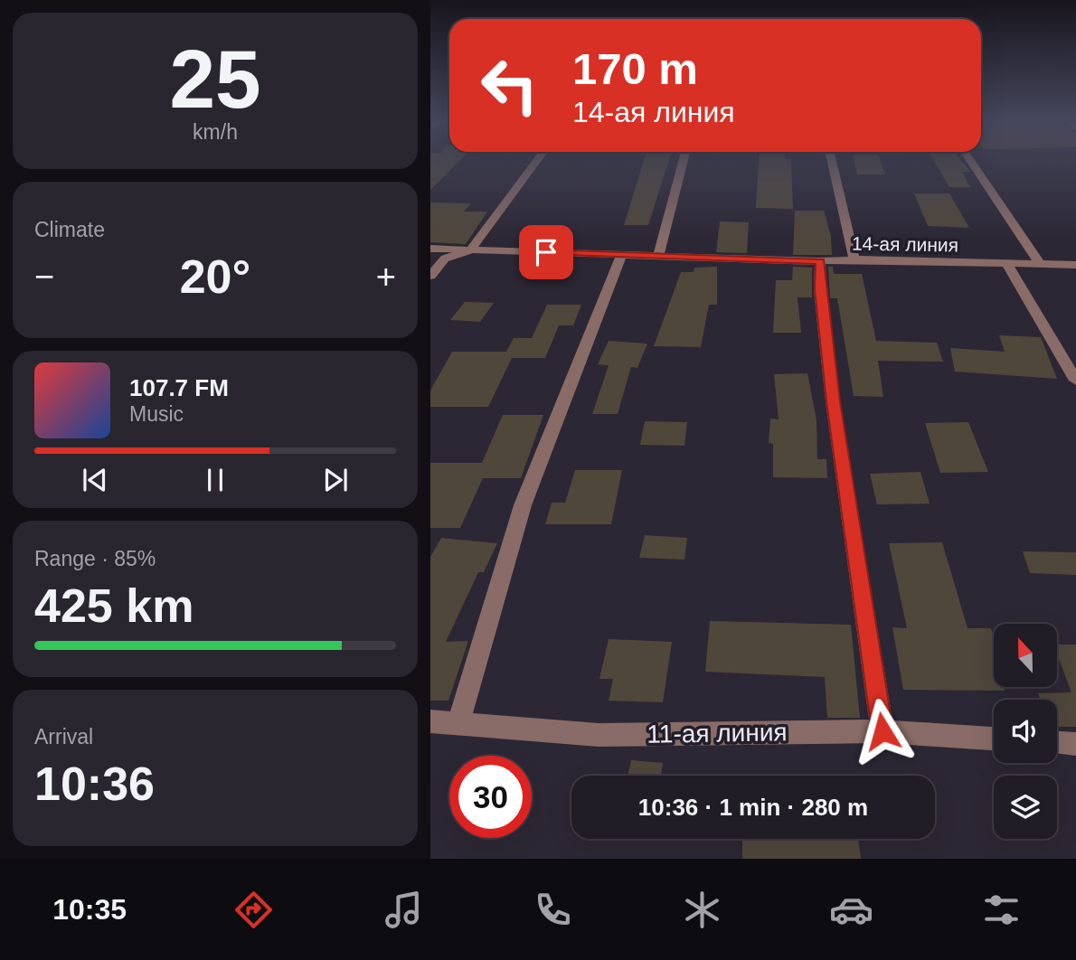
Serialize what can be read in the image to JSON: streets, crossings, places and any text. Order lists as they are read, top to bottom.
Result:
{
  "streets": {
    "street": ["14-ая линия", "11-ая линия"]
  },
  "north": "top",
  "page": {
    "tile": [
      ["25", "km/h"],
      "Climate",
      ["Range · 85%", "425 km"],
      ["Arrival", "10:36"]
    ],
    "turn": ["170 m", "14-ая линия"],
    "heat": ["−", "20°", "+"],
    "song": ["107.7 FM", "Music"],
    "limit": "30",
    "trip": "10:36 · 1 min · 280 m",
    "tabs": "10:35"
  }
}
